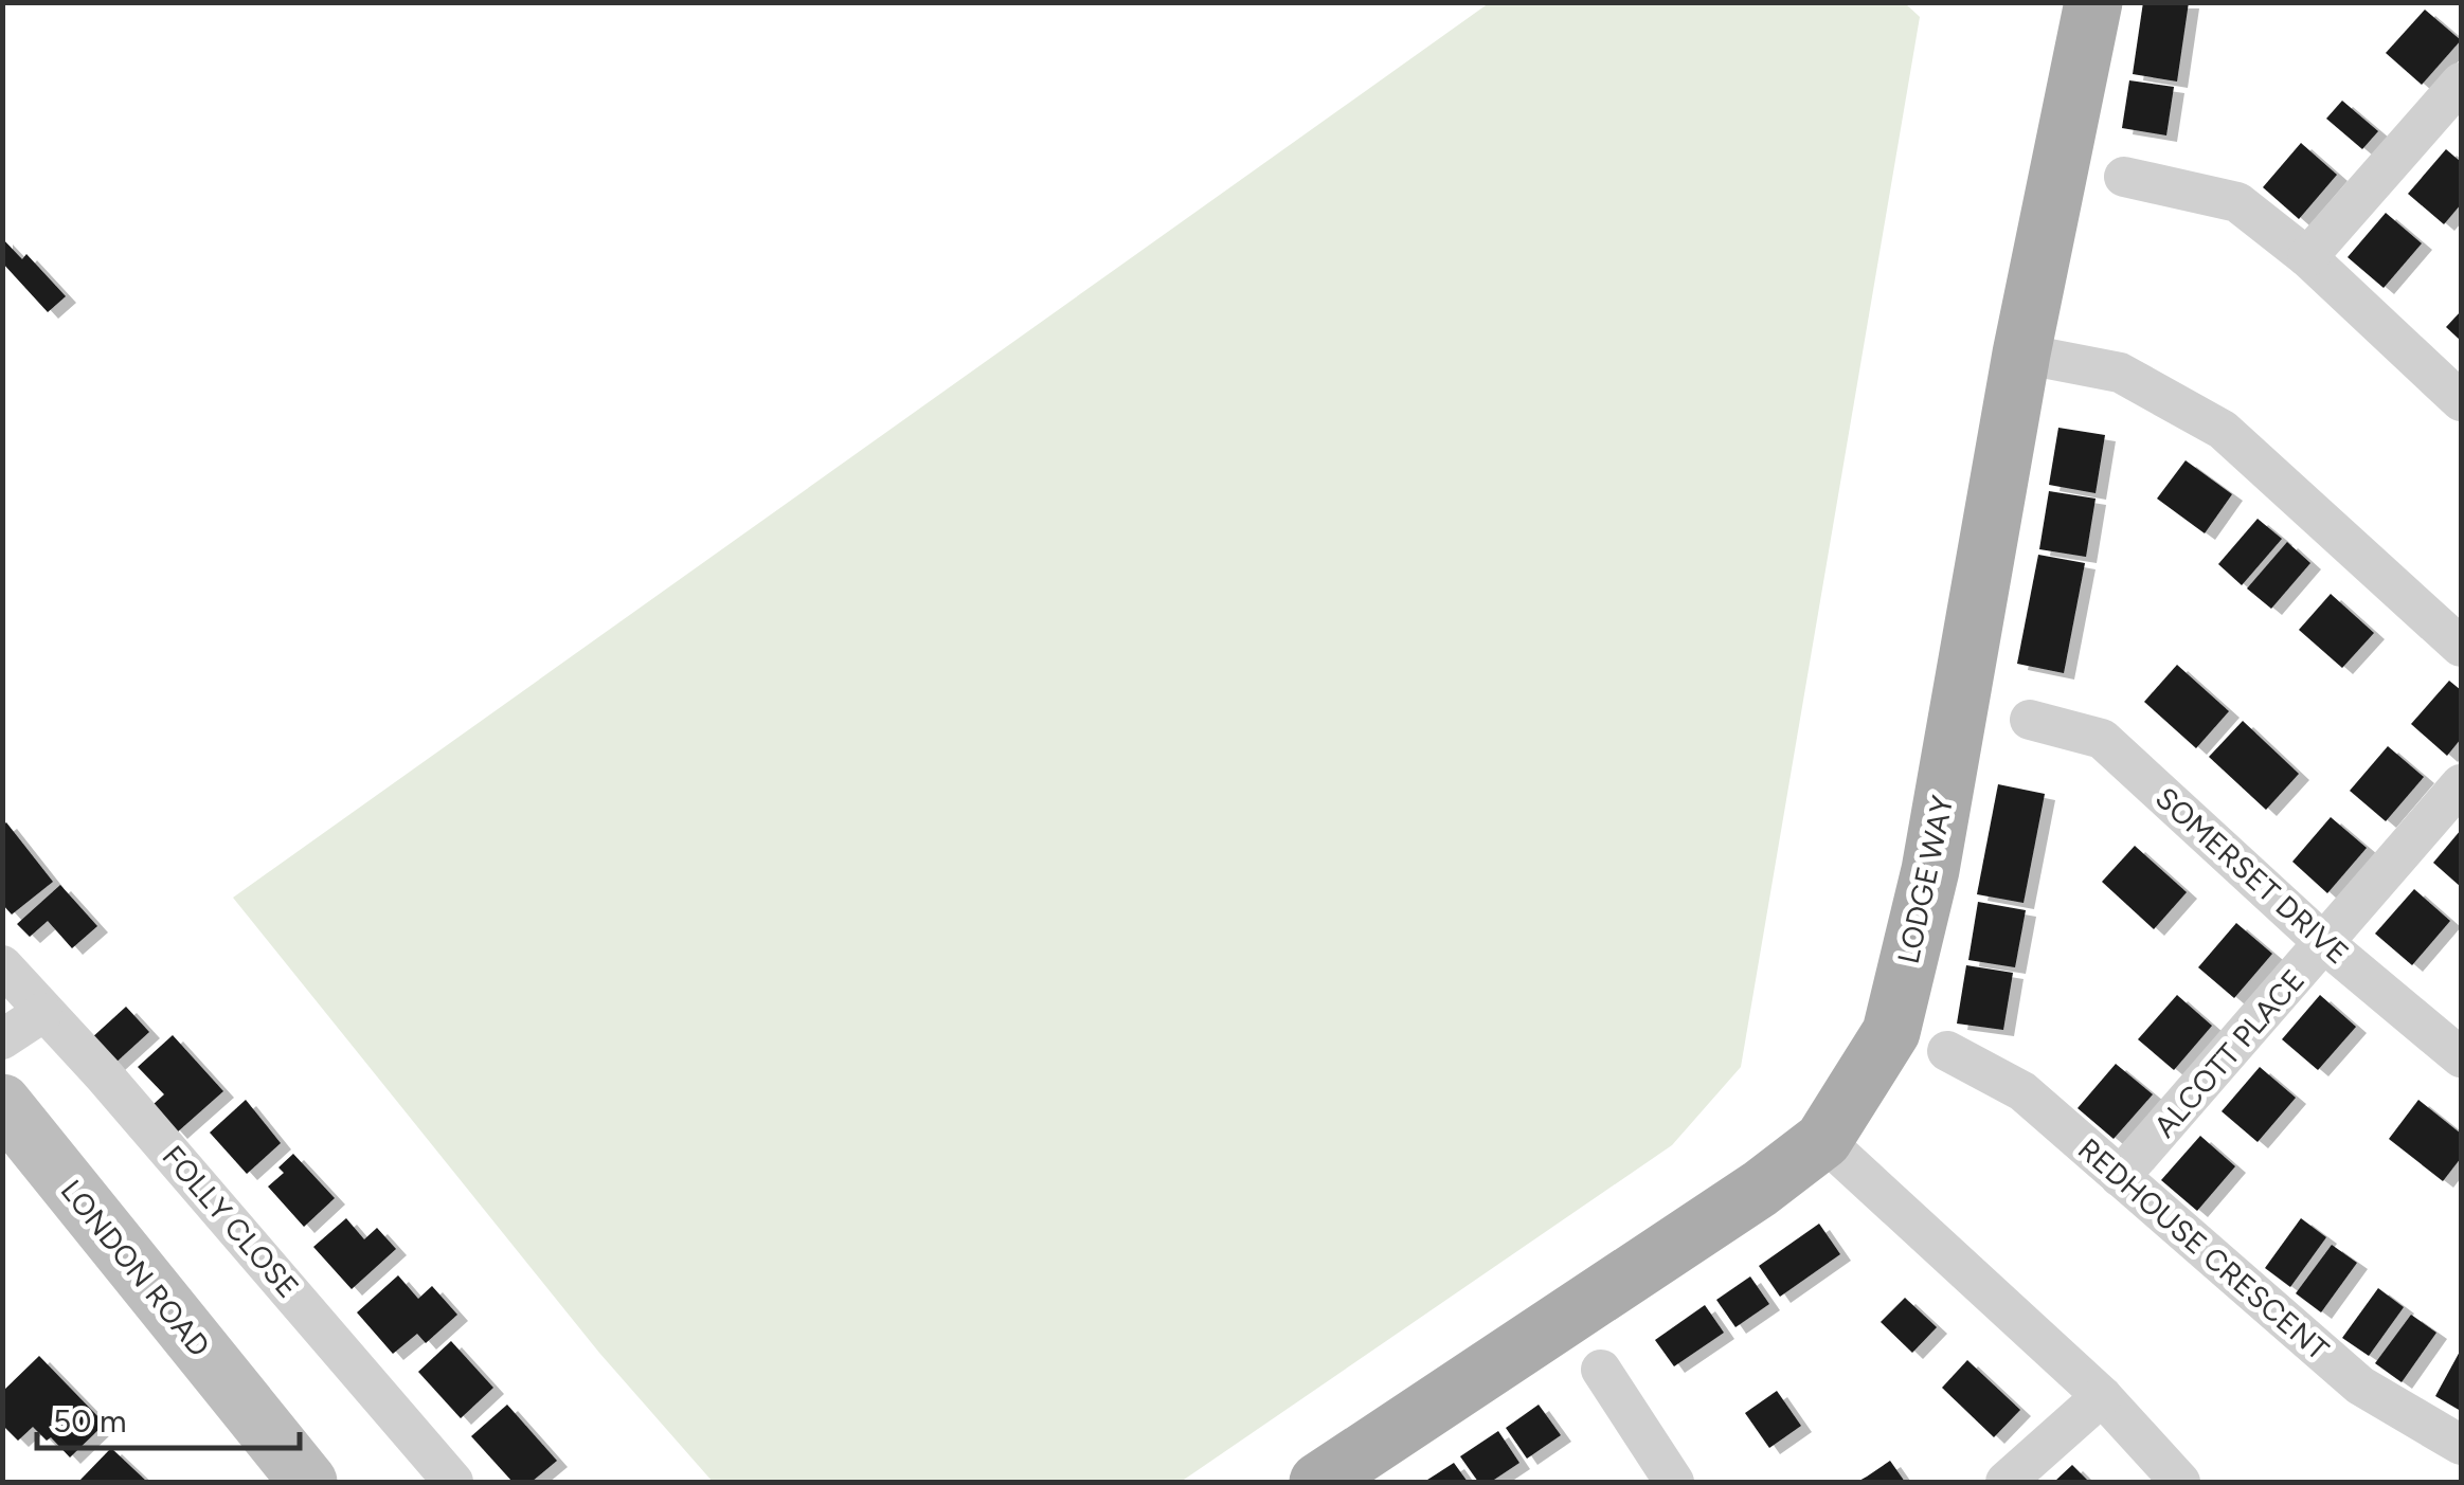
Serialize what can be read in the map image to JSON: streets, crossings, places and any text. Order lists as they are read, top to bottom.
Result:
{
  "streets": {
    "main road": ["LODGE WAY", "LONDON ROAD"],
    "street": [
      "SOMERSET DRIVE",
      "ALCOTT PLACE",
      "FOLLY CLOSE",
      "REDHOUSE CRESCENT"
    ]
  },
  "crossings": [
    ["SOMERSET DRIVE", "ALCOTT PLACE"],
    ["ALCOTT PLACE", "REDHOUSE CRESCENT"]
  ],
  "scale_bar": "50 m"
}
